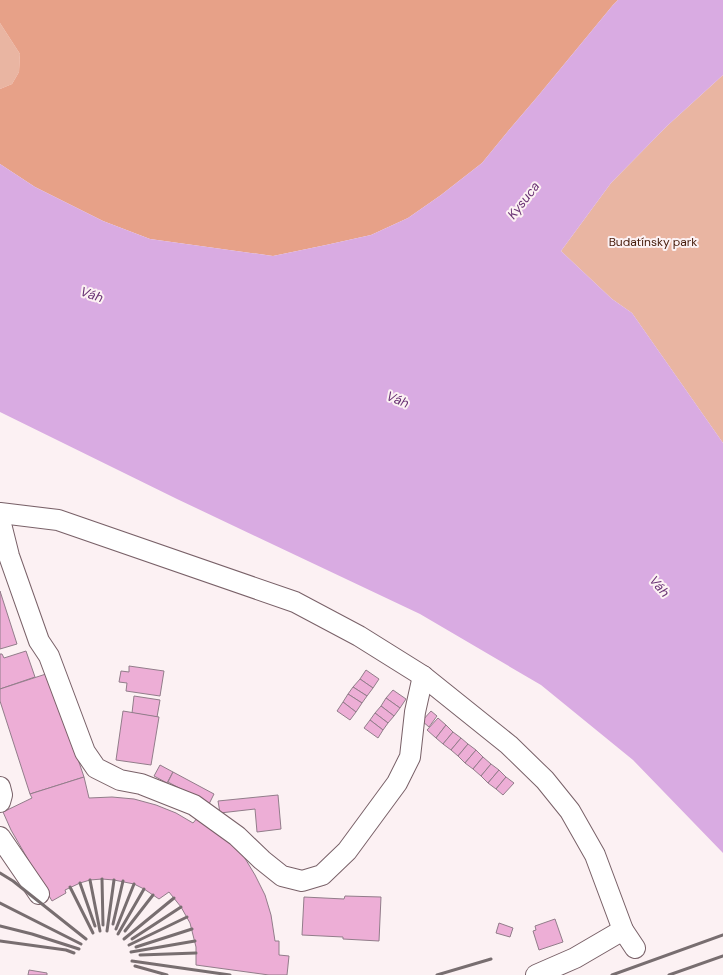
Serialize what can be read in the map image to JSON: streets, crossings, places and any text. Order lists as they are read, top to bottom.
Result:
{
  "water": ["Kysuca", "Váh"],
  "parks": ["Budatínsky park"]
}
